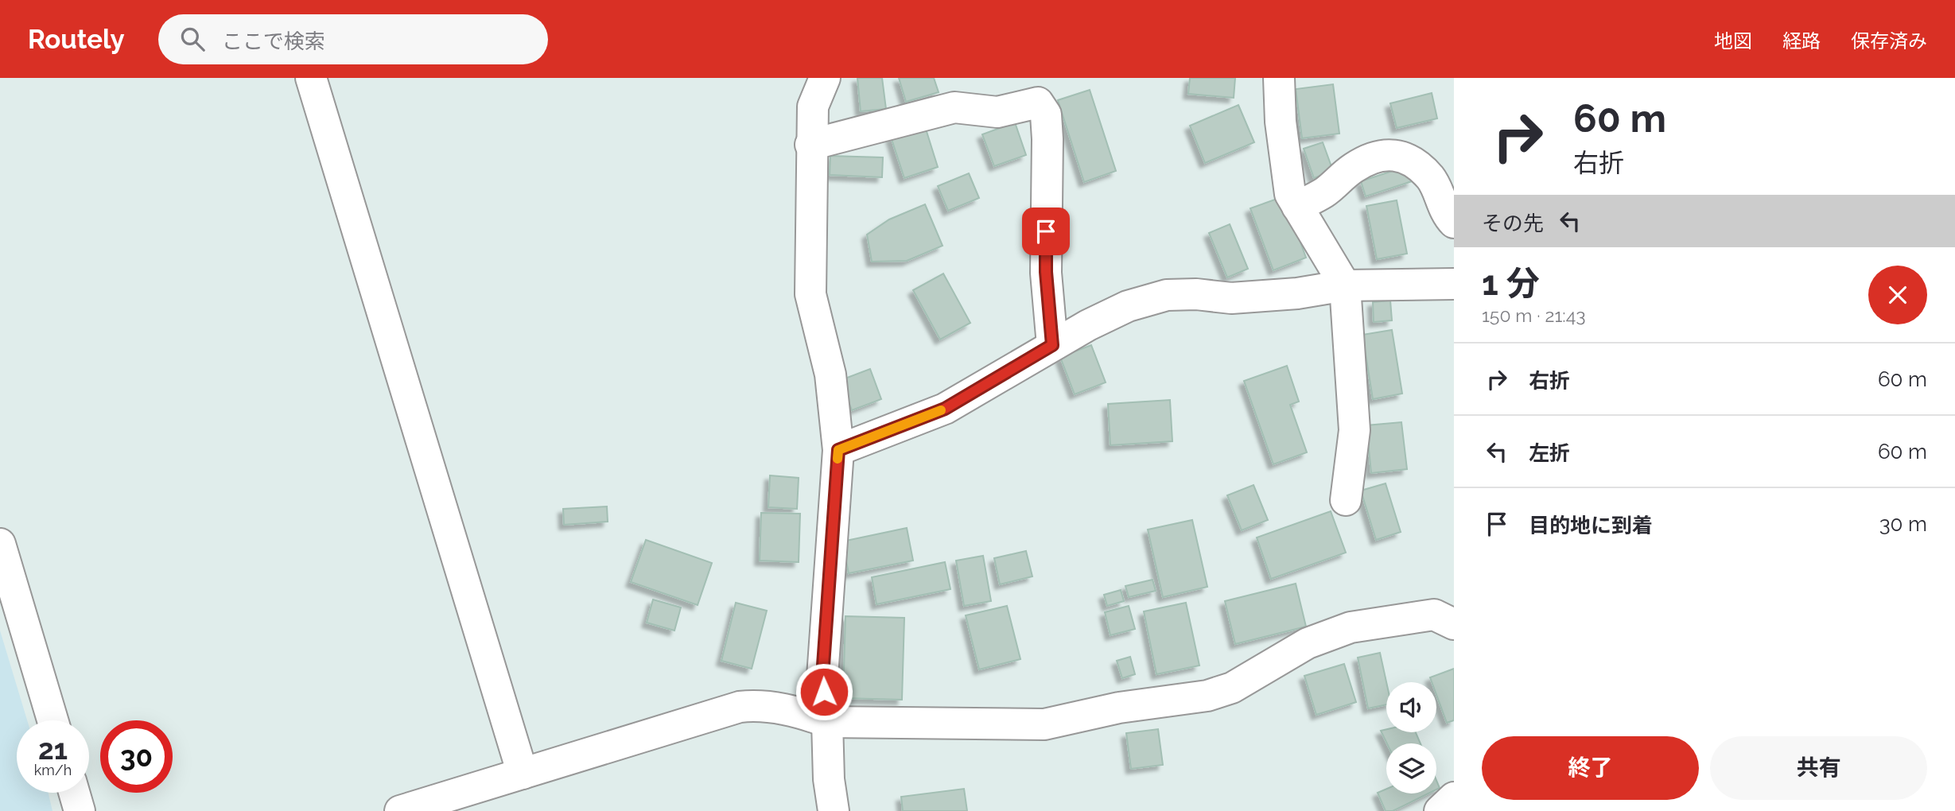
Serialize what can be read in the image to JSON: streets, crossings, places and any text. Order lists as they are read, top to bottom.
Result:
{
  "page": {
    "header": "Routely",
    "search": "ここで検索",
    "nav": ["地図", "経路", "保存済み"],
    "turn": ["60 m", "右折"],
    "then": "その先",
    "heading": ["1 分", "150 m · 21:43"],
    "list": [
      {
        "name": "右折",
        "value": "60 m"
      },
      {
        "name": "左折",
        "value": "60 m"
      },
      {
        "name": "目的地に到着",
        "value": "30 m"
      }
    ],
    "speed": "21 km/h",
    "limit": "30",
    "buttons": ["終了", "共有"]
  }
}
